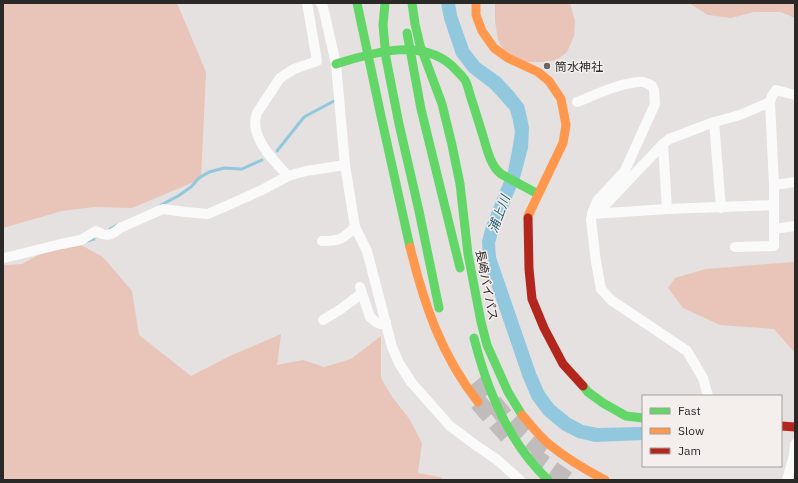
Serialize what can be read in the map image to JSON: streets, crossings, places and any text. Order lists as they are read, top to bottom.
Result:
{
  "streets": {
    "main road": ["長崎バイパス"]
  },
  "water": ["浦上川"],
  "places": ["筒水神社"],
  "legend": ["Fast", "Slow", "Jam"]
}
